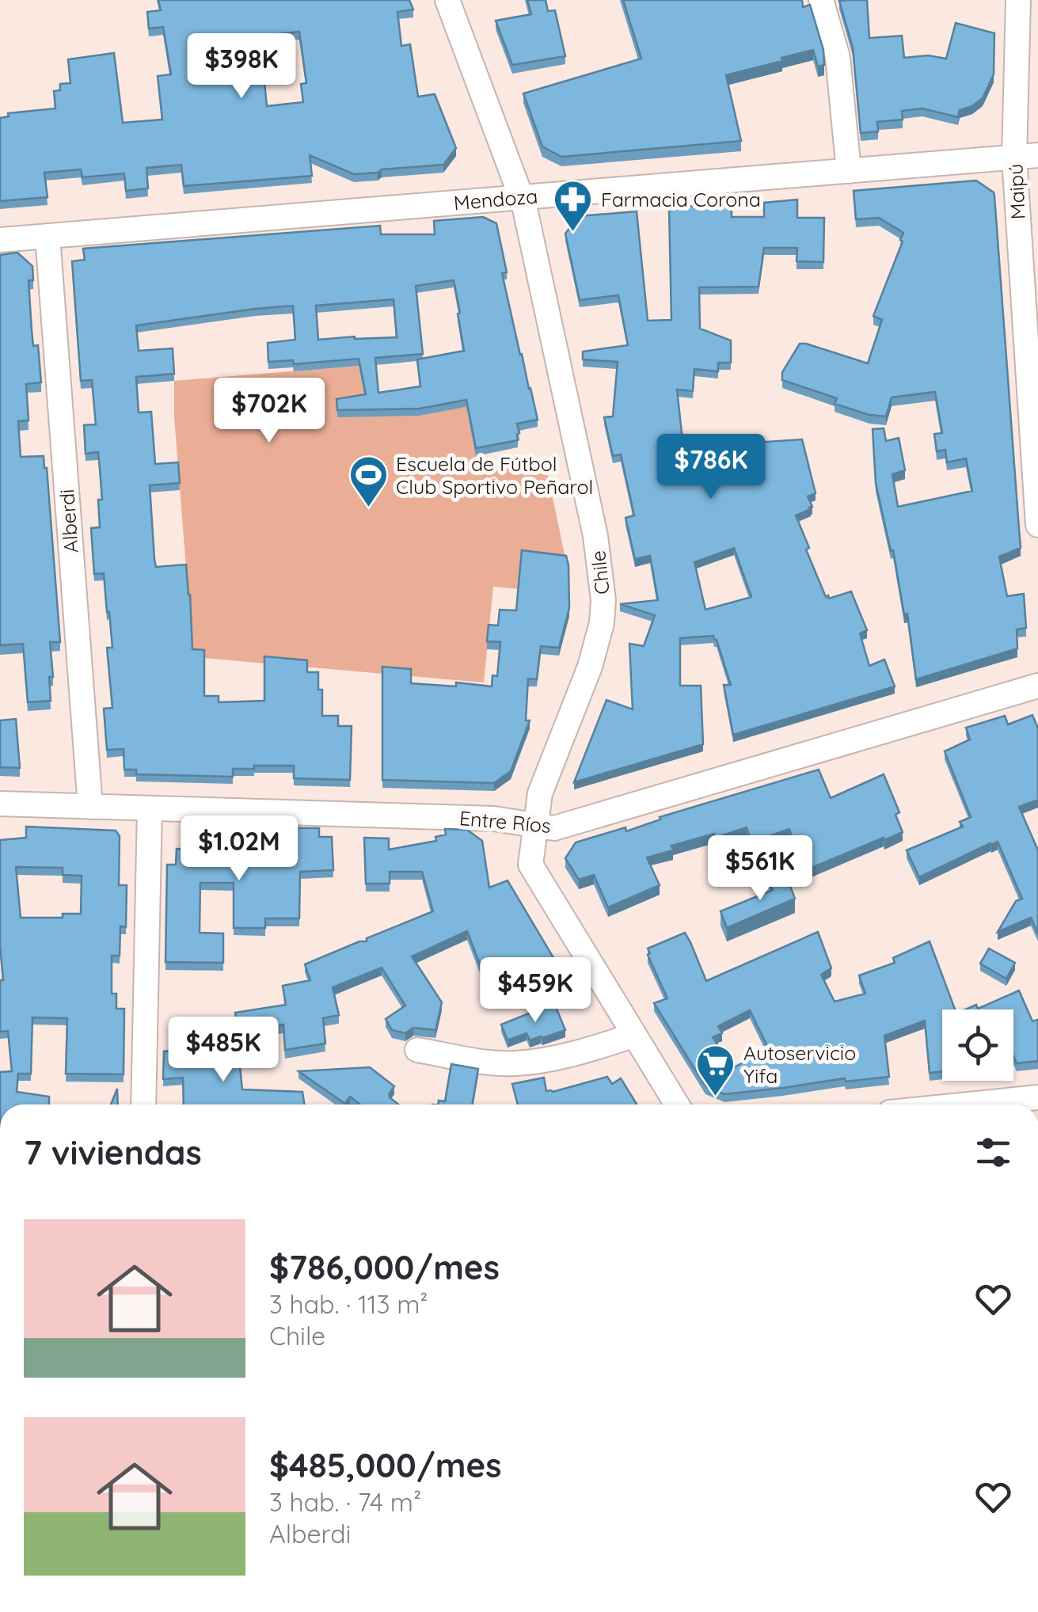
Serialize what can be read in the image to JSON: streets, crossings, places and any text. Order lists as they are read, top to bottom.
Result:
{
  "streets": {
    "street": [
      "Maipú",
      "Mendoza",
      "Alberdi",
      "Chile",
      "Entre Ríos"
    ]
  },
  "crossings": [
    ["Maipú", "Mendoza"],
    ["Mendoza", "Alberdi"],
    ["Mendoza", "Chile"],
    ["Alberdi", "Entre Ríos"],
    ["Chile", "Entre Ríos"]
  ],
  "places": {
    "pharmacy": ["Farmacia Corona"],
    "sports": ["Escuela de Fútbol Club Sportivo Peñarol"],
    "supermarket": ["Autoservicio Yifa"]
  },
  "page": {
    "price": [
      "$398K",
      "$702K",
      "$786K",
      "$1.02M",
      "$561K",
      "$459K",
      "$485K"
    ],
    "heading": "7 viviendas",
    "list": [
      {
        "name": "$786,000/mes",
        "note": "3 hab. · 113 m² · Chile"
      },
      {
        "name": "$485,000/mes",
        "note": "3 hab. · 74 m² · Alberdi"
      }
    ]
  }
}
